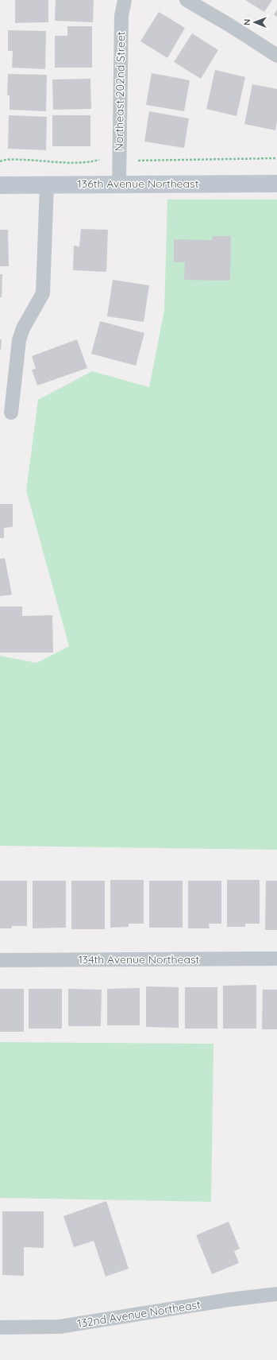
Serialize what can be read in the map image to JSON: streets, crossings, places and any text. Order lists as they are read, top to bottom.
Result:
{
  "streets": {
    "street": [
      "Northeast 202nd Street",
      "136th Avenue Northeast",
      "134th Avenue Northeast",
      "132nd Avenue Northeast"
    ]
  },
  "crossings": [
    ["Northeast 202nd Street", "136th Avenue Northeast"]
  ],
  "north": "left"
}
